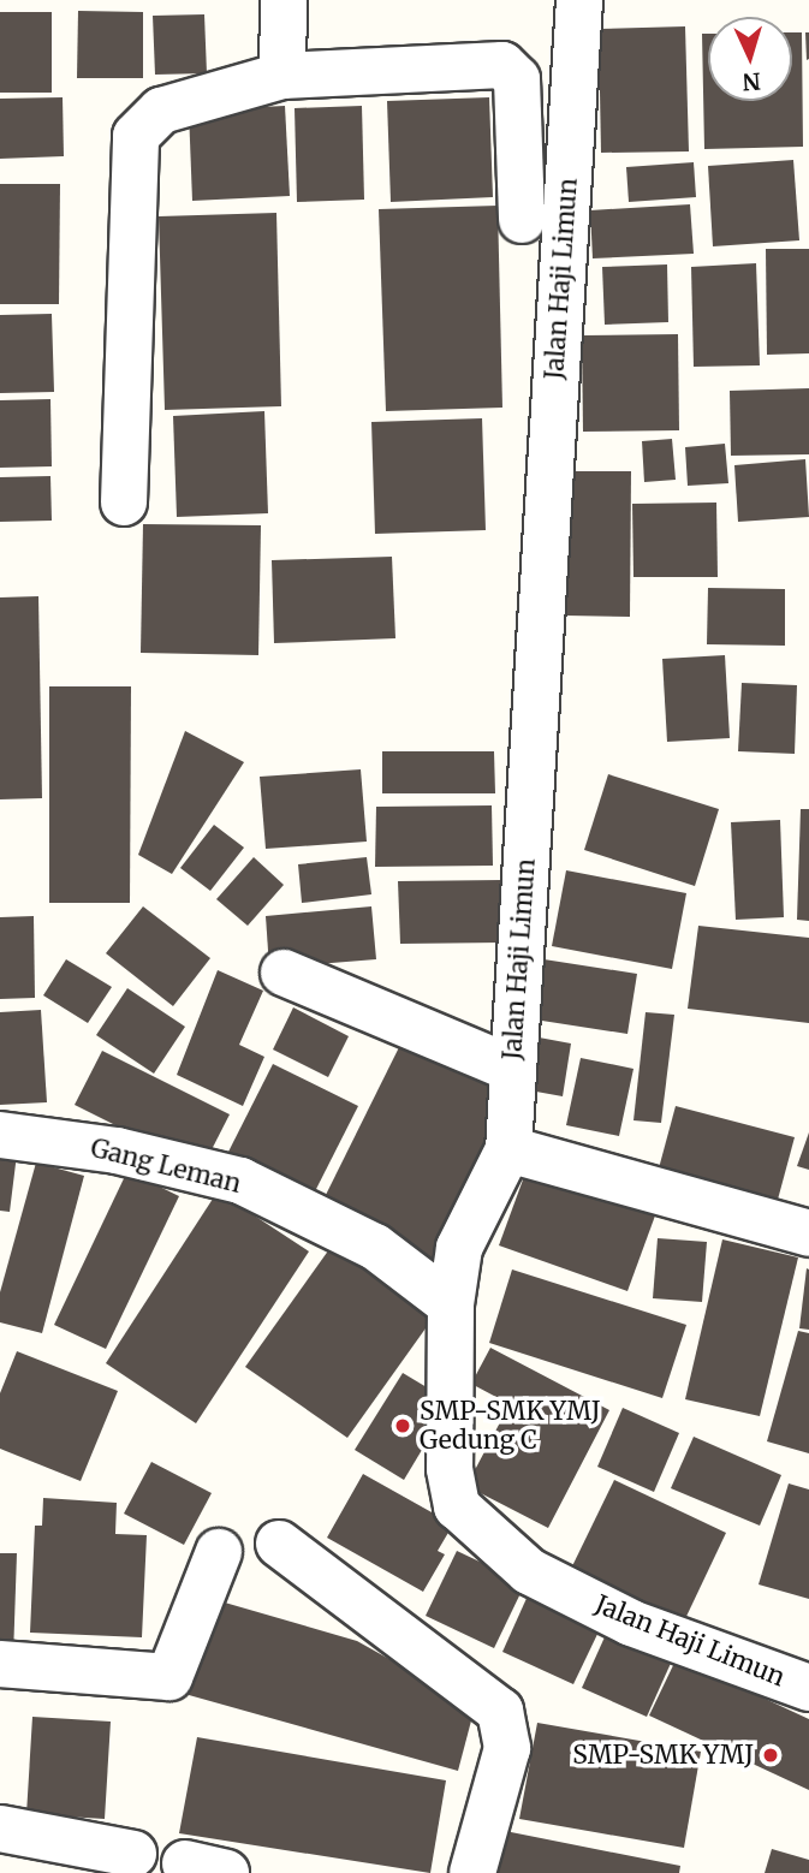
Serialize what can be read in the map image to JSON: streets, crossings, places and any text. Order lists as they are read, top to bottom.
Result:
{
  "streets": {
    "street": ["Jalan Haji Limun", "Gang Leman"]
  },
  "crossings": [
    ["Jalan Haji Limun", "Gang Leman"]
  ],
  "places": ["SMP-SMK YMJ Gedung C", "SMP-SMK YMJ"],
  "north": "bottom"
}
